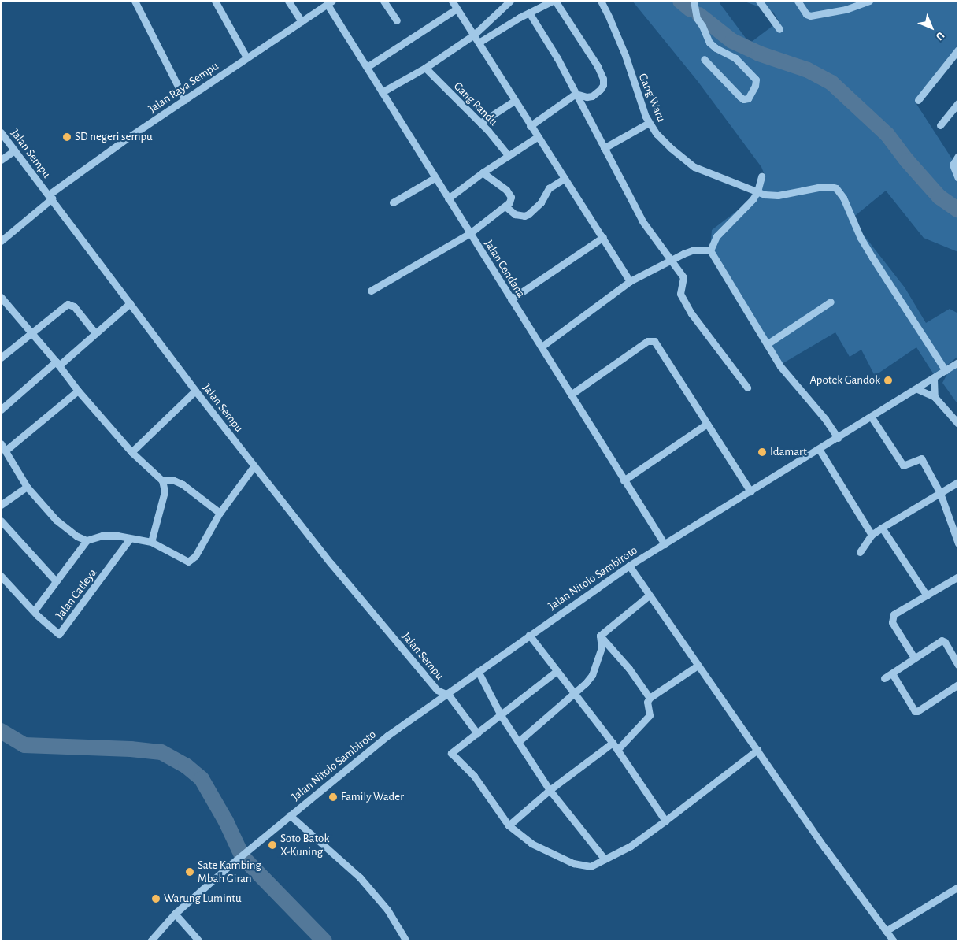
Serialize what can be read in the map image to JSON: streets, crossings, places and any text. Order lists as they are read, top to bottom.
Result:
{
  "streets": {
    "street": [
      "Jalan Raya Sempu",
      "Gang Waru",
      "Gang Randu",
      "Jalan Sempu",
      "Jalan Cendana",
      "Jalan Nitolo Sambiroto",
      "Jalan Catleya"
    ]
  },
  "crossings": [
    ["Jalan Raya Sempu", "Jalan Sempu"],
    ["Jalan Raya Sempu", "Jalan Cendana"],
    ["Gang Waru", "Jalan Nitolo Sambiroto"],
    ["Jalan Sempu", "Jalan Nitolo Sambiroto"],
    ["Jalan Cendana", "Jalan Nitolo Sambiroto"]
  ],
  "places": [
    "SD negeri sempu",
    "Apotek Gandok",
    "Idamart",
    "Family Wader",
    "Soto Batok X-Kuning",
    "Sate Kambing Mbah Giran",
    "Warung Lumintu"
  ],
  "north": "bottom right"
}
